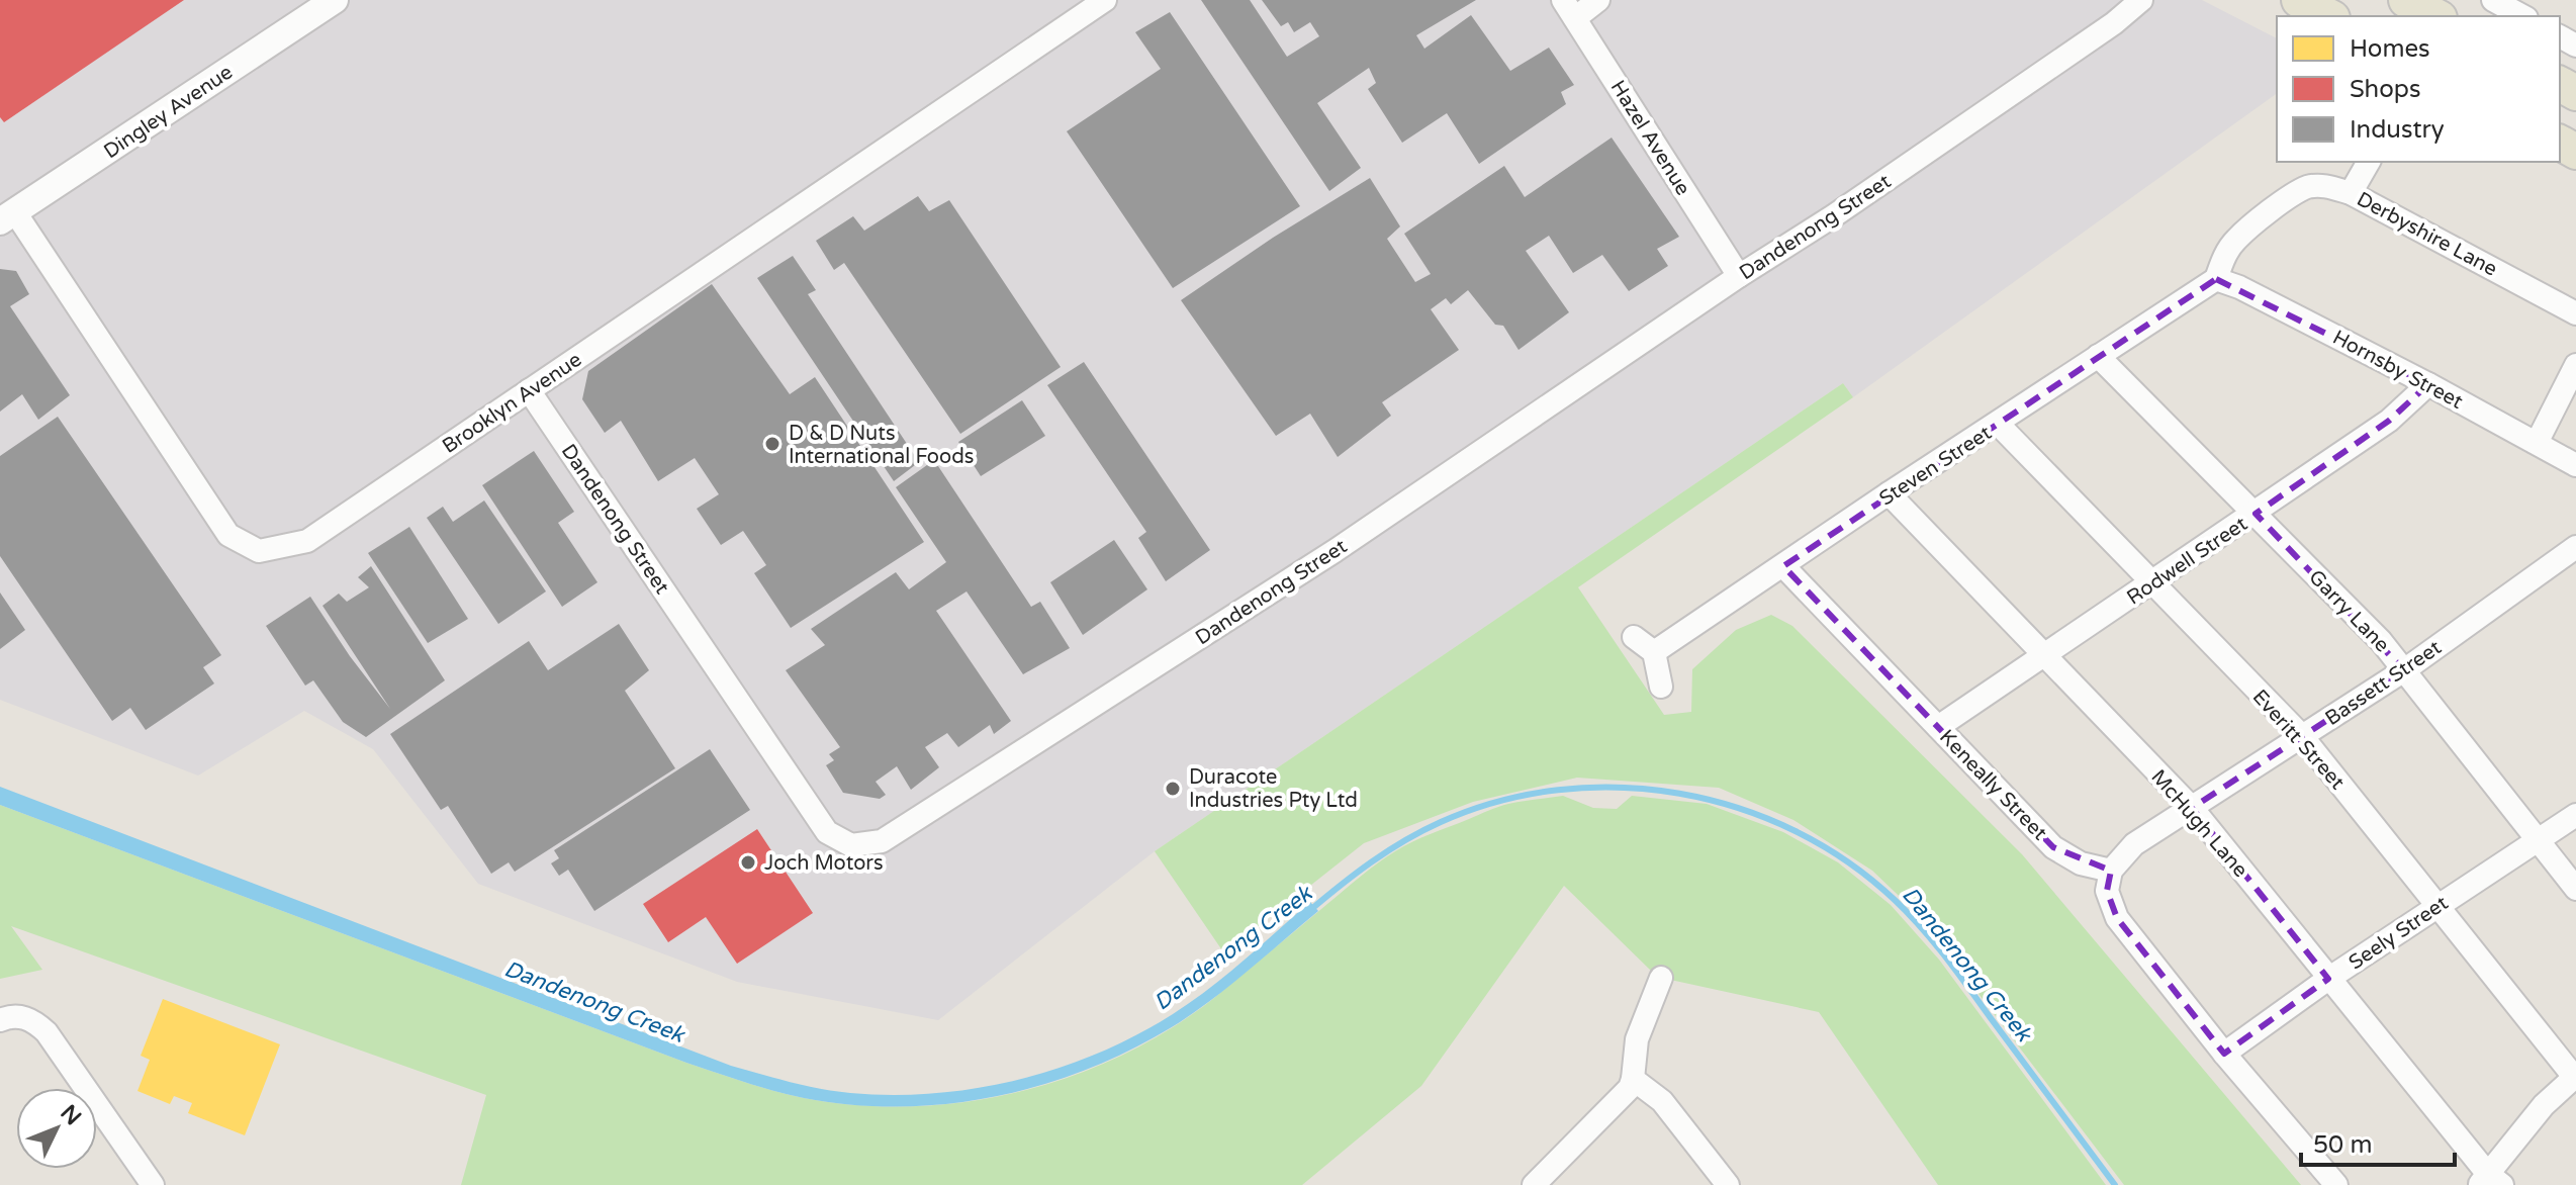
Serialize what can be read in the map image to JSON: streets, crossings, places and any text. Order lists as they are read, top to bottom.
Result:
{
  "streets": {
    "street": [
      "Dingley Avenue",
      "Hazel Avenue",
      "Dandenong Street",
      "Derbyshire Lane",
      "Hornsby Street",
      "Brooklyn Avenue",
      "Steven Street",
      "Rodwell Street",
      "Garry Lane",
      "Bassett Street",
      "Everitt Street",
      "Keneally Street",
      "McHugh Lane",
      "Seely Street"
    ]
  },
  "crossings": [
    ["Dingley Avenue", "Brooklyn Avenue"],
    ["Hazel Avenue", "Dandenong Street"],
    ["Dandenong Street", "Brooklyn Avenue"],
    ["Derbyshire Lane", "Hornsby Street"],
    ["Derbyshire Lane", "Steven Street"],
    ["Hornsby Street", "Steven Street"],
    ["Hornsby Street", "Rodwell Street"],
    ["Steven Street", "Garry Lane"],
    ["Steven Street", "Everitt Street"],
    ["Steven Street", "Keneally Street"],
    ["Steven Street", "McHugh Lane"],
    ["Rodwell Street", "Garry Lane"],
    ["Rodwell Street", "Everitt Street"],
    ["Rodwell Street", "Keneally Street"],
    ["Rodwell Street", "McHugh Lane"],
    ["Garry Lane", "Bassett Street"],
    ["Garry Lane", "Seely Street"],
    ["Bassett Street", "Everitt Street"],
    ["Bassett Street", "Keneally Street"],
    ["Bassett Street", "McHugh Lane"],
    ["Everitt Street", "Seely Street"],
    ["McHugh Lane", "Seely Street"]
  ],
  "water": ["Dandenong Creek"],
  "places": ["D & D Nuts International Foods", "Duracote Industries Pty Ltd", "Joch Motors"],
  "legend": ["Homes", "Shops", "Industry"],
  "scale_bar": "50 m",
  "north": "top right"
}
